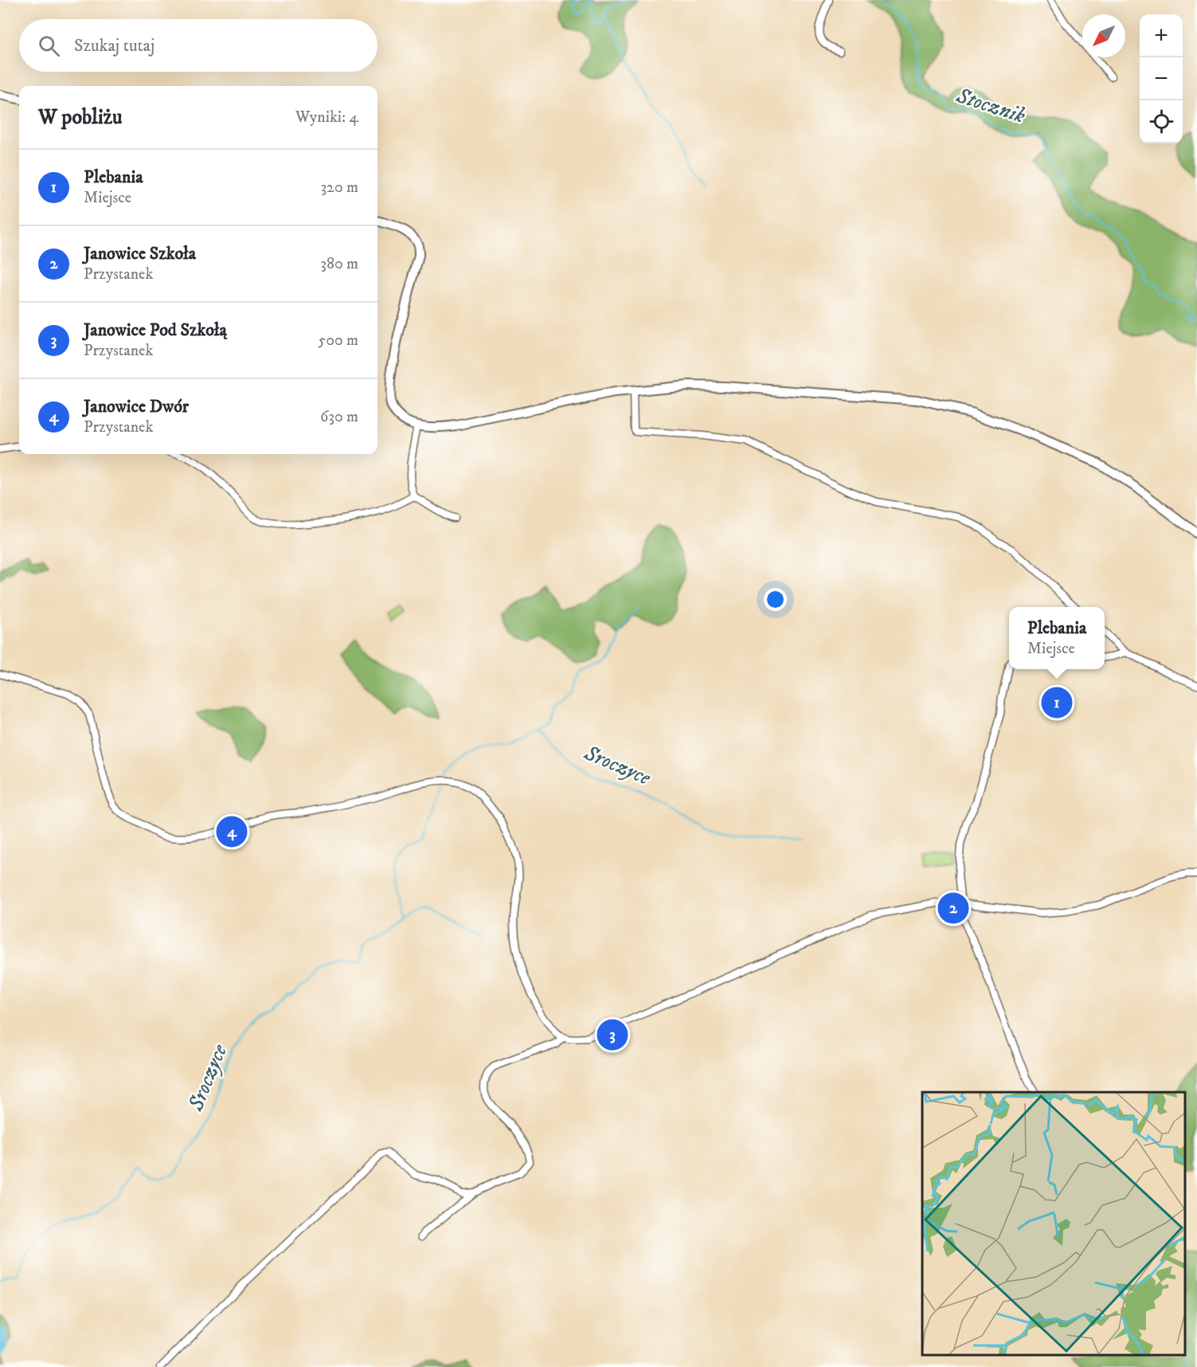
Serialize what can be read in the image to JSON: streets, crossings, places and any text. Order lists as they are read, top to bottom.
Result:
{
  "water": ["Stocznik", "Sroczyce"],
  "north": "bottom left",
  "page": {
    "map_buttons": ["+", "−"],
    "search": "Szukaj tutaj",
    "heading": ["W pobliżu", "Wyniki: 4"],
    "list": [
      {
        "mark": "1",
        "name": "Plebania",
        "note": "Miejsce",
        "value": "320 m"
      },
      {
        "mark": "2",
        "name": "Janowice Szkoła",
        "note": "Przystanek",
        "value": "380 m"
      },
      {
        "mark": "3",
        "name": "Janowice Pod Szkołą",
        "note": "Przystanek",
        "value": "500 m"
      },
      {
        "mark": "4",
        "name": "Janowice Dwór",
        "note": "Przystanek",
        "value": "630 m"
      }
    ],
    "popup": ["Plebania", "Miejsce"],
    "pins": [
      "1",
      "4",
      "2",
      "3"
    ]
  }
}
